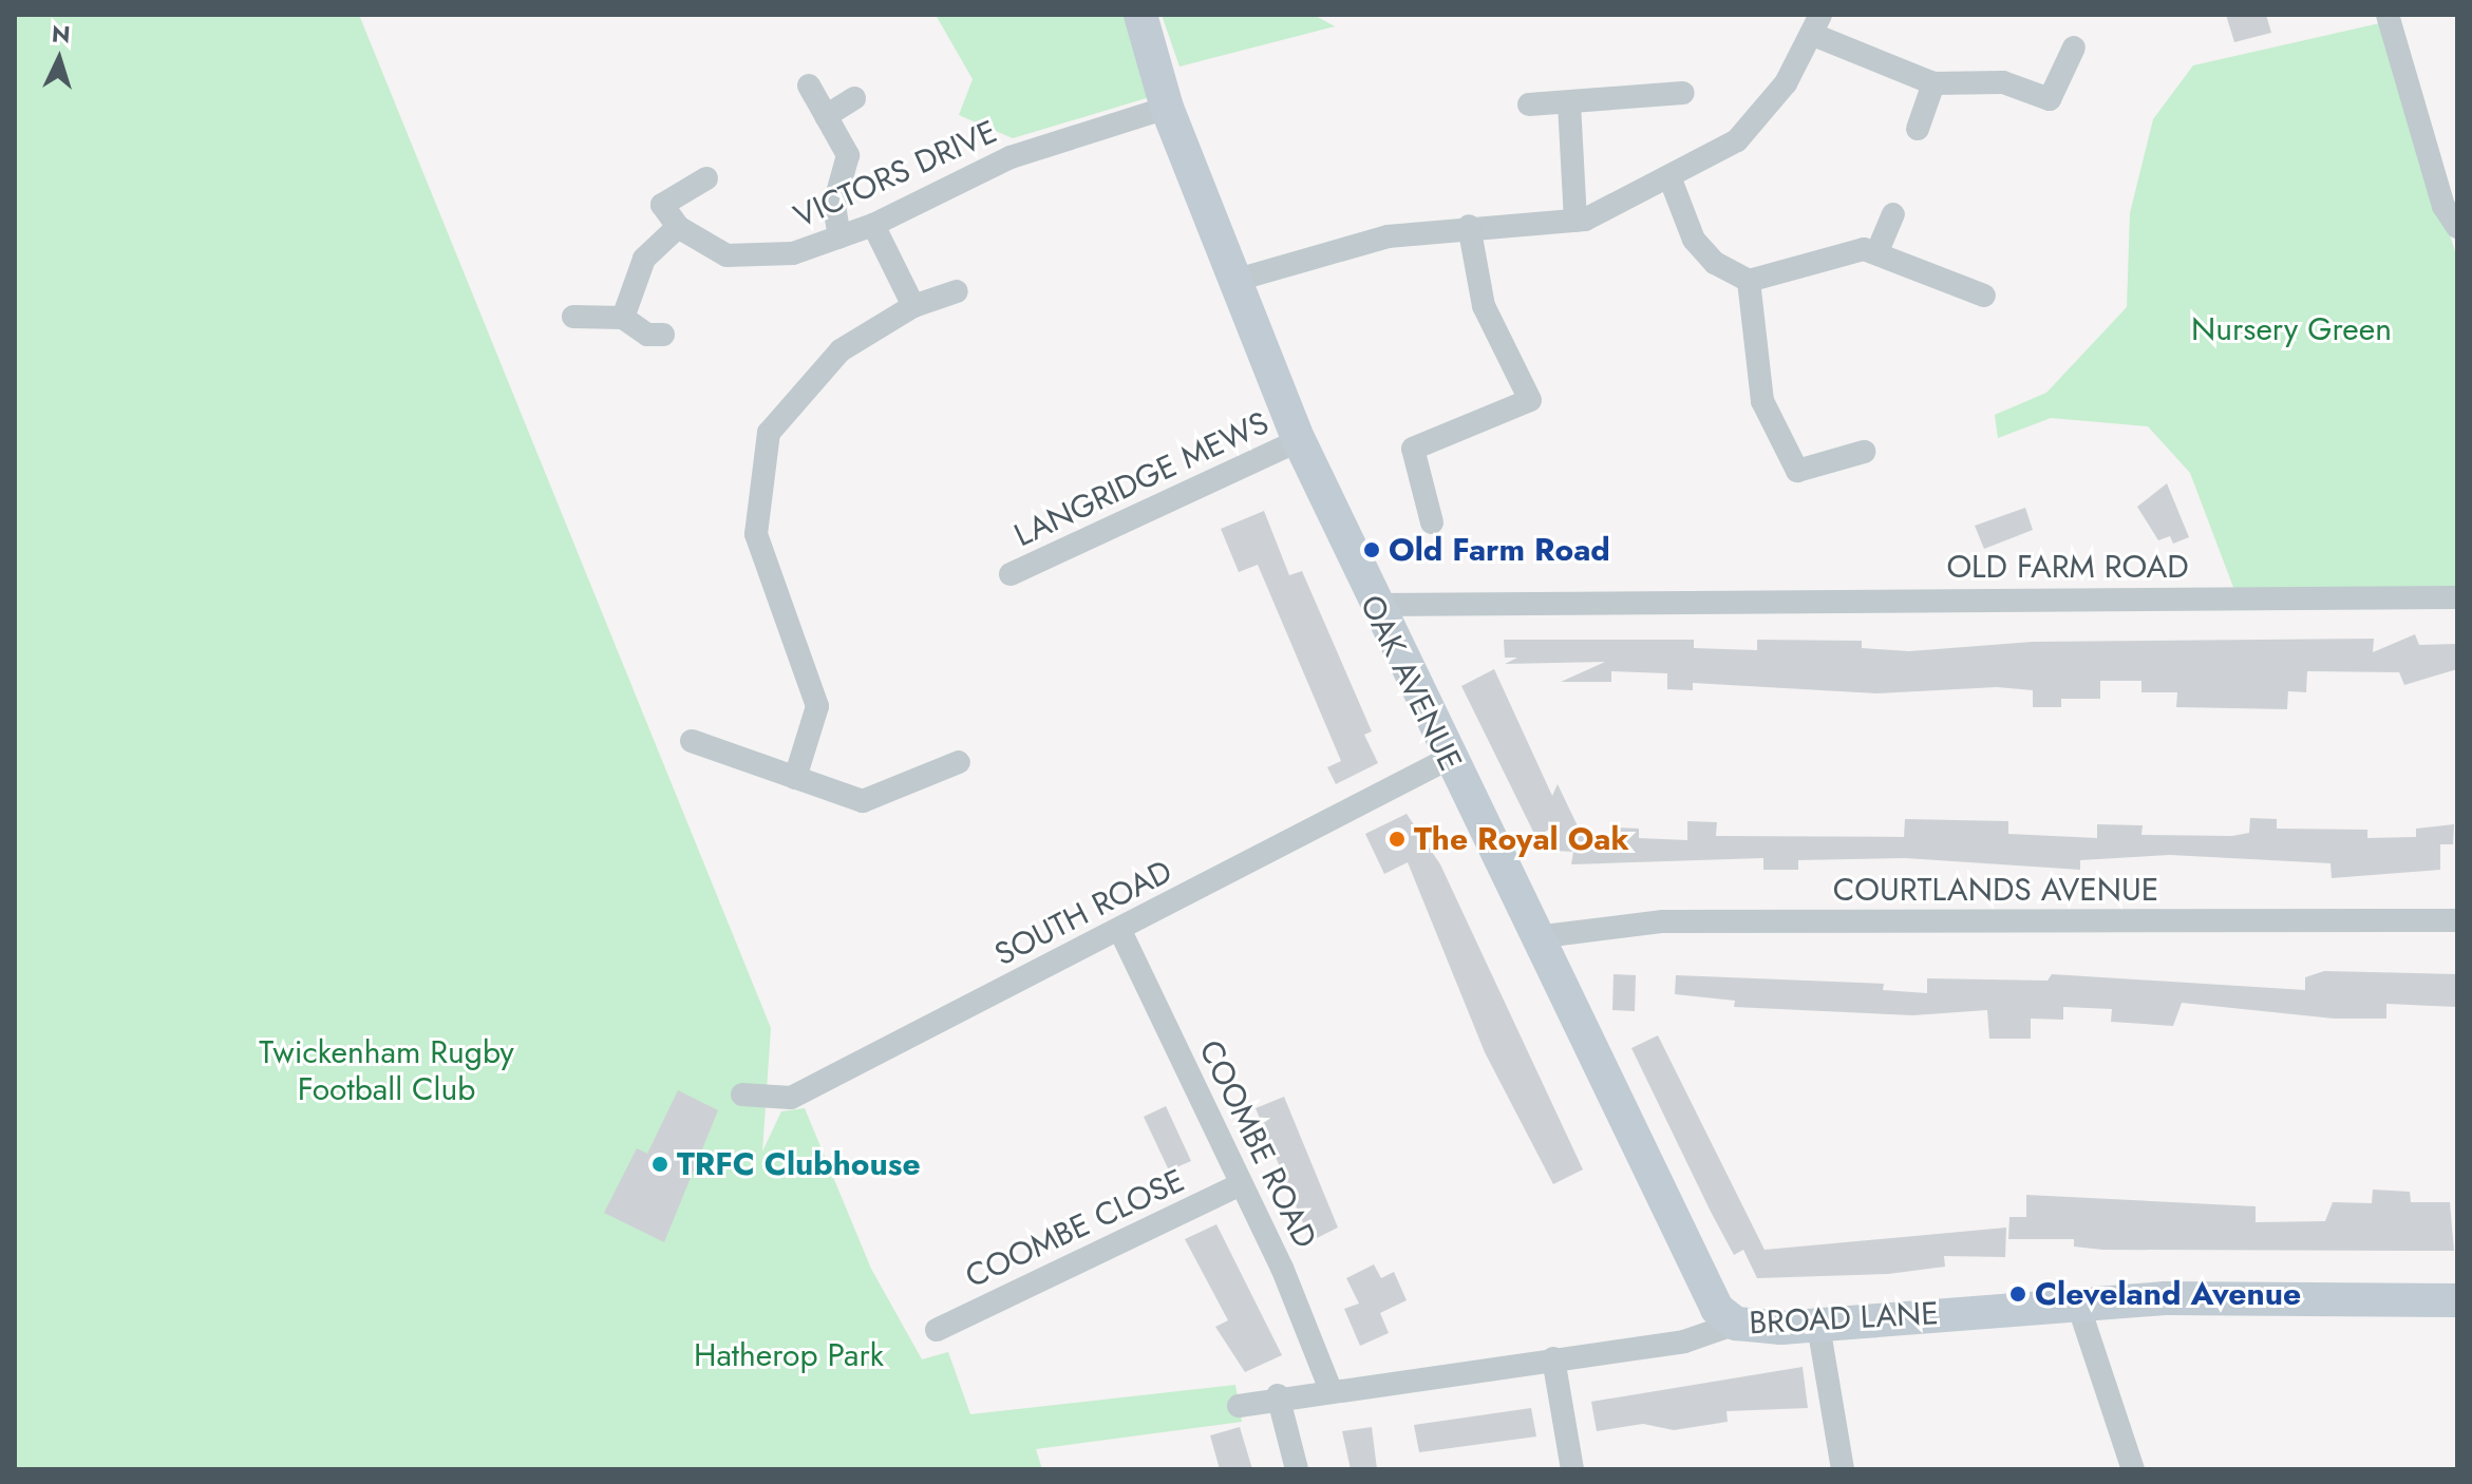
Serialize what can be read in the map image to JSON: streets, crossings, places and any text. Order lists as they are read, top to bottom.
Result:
{
  "streets": {
    "street": [
      "VICTORS DRIVE",
      "LANGRIDGE MEWS",
      "OLD FARM ROAD",
      "OAK AVENUE",
      "COURTLANDS AVENUE",
      "SOUTH ROAD",
      "COOMBE ROAD",
      "COOMBE CLOSE",
      "BROAD LANE"
    ]
  },
  "crossings": [
    ["VICTORS DRIVE", "OAK AVENUE"],
    ["LANGRIDGE MEWS", "OAK AVENUE"],
    ["OLD FARM ROAD", "OAK AVENUE"],
    ["OAK AVENUE", "COURTLANDS AVENUE"],
    ["OAK AVENUE", "SOUTH ROAD"],
    ["OAK AVENUE", "BROAD LANE"],
    ["SOUTH ROAD", "COOMBE ROAD"],
    ["COOMBE ROAD", "COOMBE CLOSE"],
    ["COOMBE ROAD", "BROAD LANE"]
  ],
  "parks": ["Nursery Green", "Twickenham Rugby Football Club", "Hatherop Park"],
  "places": [
    "Old Farm Road",
    "The Royal Oak",
    "TRFC Clubhouse",
    "Cleveland Avenue"
  ],
  "north": "top"
}
